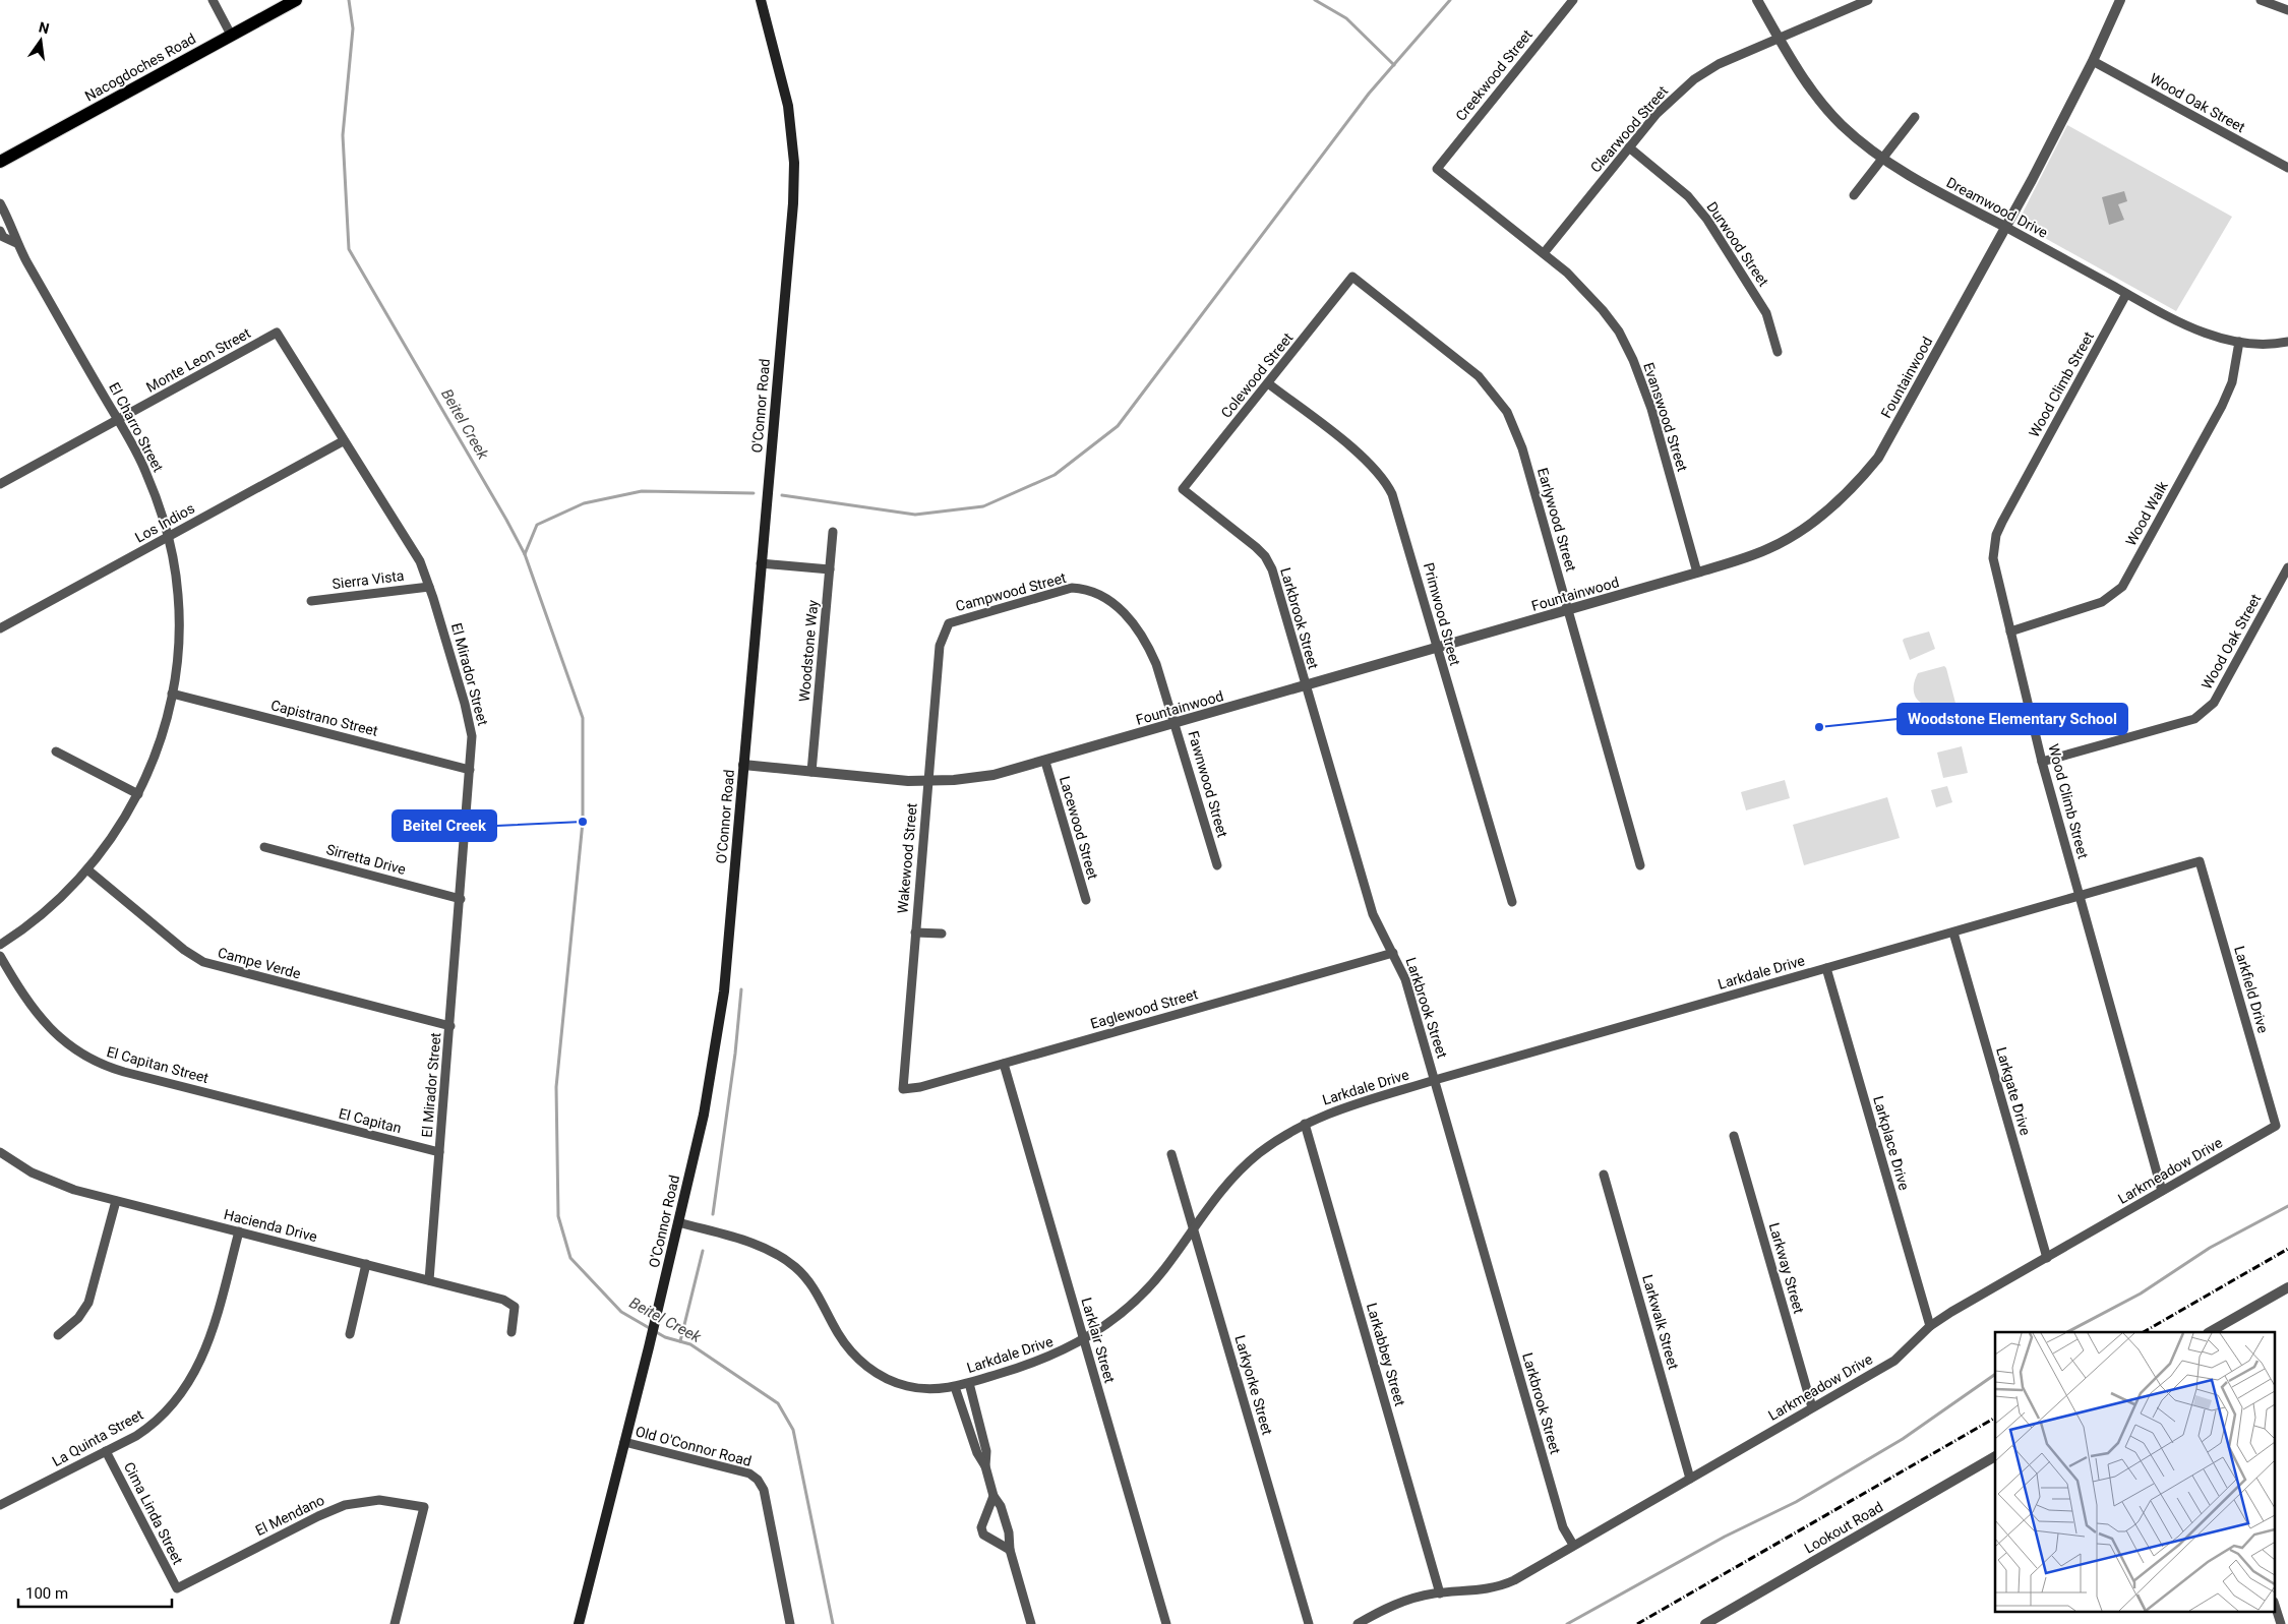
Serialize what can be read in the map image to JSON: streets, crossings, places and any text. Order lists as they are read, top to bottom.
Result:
{
  "streets": {
    "main road": ["Nacogdoches Road", "O'Connor Road"],
    "street": [
      "Creekwood Street",
      "Wood Oak Street",
      "Clearwood Street",
      "Dreamwood Drive",
      "Durwood Street",
      "Monte Leon Street",
      "Colewood Street",
      "Fountainwood",
      "Wood Climb Street",
      "Evanswood Street",
      "El Charro Street",
      "Wood Walk",
      "Earlywood Street",
      "Los Indios",
      "Sierra Vista",
      "Campwood Street",
      "Primwood Street",
      "Larkbrook Street",
      "Woodstone Way",
      "El Mirador Street",
      "Capistrano Street",
      "Fawnwood Street",
      "Lacewood Street",
      "Wakewood Street",
      "Sirretta Drive",
      "Campe Verde",
      "Larkdale Drive",
      "Larkfield Drive",
      "Eaglewood Street",
      "El Capitan Street",
      "Larkgate Drive",
      "El Capitan",
      "Larkplace Drive",
      "Larkmeadow Drive",
      "Hacienda Drive",
      "Larkway Street",
      "Larkwalk Street",
      "Larklair Street",
      "Larkabbey Street",
      "Larkyorke Street",
      "La Quinta Street",
      "Old O'Connor Road",
      "Cima Linda Street",
      "El Mendano",
      "Lookout Road"
    ]
  },
  "crossings": [
    ["Creekwood Street", "Evanswood Street"],
    ["Wood Oak Street", "Fountainwood"],
    ["Wood Oak Street", "Wood Climb Street"],
    ["Clearwood Street", "Dreamwood Drive"],
    ["Clearwood Street", "Durwood Street"],
    ["Clearwood Street", "Evanswood Street"],
    ["Dreamwood Drive", "Fountainwood"],
    ["Dreamwood Drive", "Wood Climb Street"],
    ["Dreamwood Drive", "Wood Walk"],
    ["Monte Leon Street", "El Charro Street"],
    ["Monte Leon Street", "El Mirador Street"],
    ["Colewood Street", "Earlywood Street"],
    ["Colewood Street", "Primwood Street"],
    ["Colewood Street", "Larkbrook Street"],
    ["Fountainwood", "O'Connor Road"],
    ["Fountainwood", "Evanswood Street"],
    ["Fountainwood", "Earlywood Street"],
    ["Fountainwood", "Primwood Street"],
    ["Fountainwood", "Larkbrook Street"],
    ["Fountainwood", "Woodstone Way"],
    ["Fountainwood", "Fawnwood Street"],
    ["Fountainwood", "Lacewood Street"],
    ["Fountainwood", "Wakewood Street"],
    ["Wood Climb Street", "Wood Walk"],
    ["Wood Climb Street", "Larkdale Drive"],
    ["Wood Climb Street", "Larkmeadow Drive"],
    ["O'Connor Road", "Larkdale Drive"],
    ["O'Connor Road", "Old O'Connor Road"],
    ["El Charro Street", "Los Indios"],
    ["El Charro Street", "Capistrano Street"],
    ["El Charro Street", "Campe Verde"],
    ["Los Indios", "El Mirador Street"],
    ["Sierra Vista", "El Mirador Street"],
    ["Campwood Street", "Fawnwood Street"],
    ["Campwood Street", "Wakewood Street"],
    ["Larkbrook Street", "Larkdale Drive"],
    ["Larkbrook Street", "Eaglewood Street"],
    ["Larkbrook Street", "Larkmeadow Drive"],
    ["El Mirador Street", "Capistrano Street"],
    ["El Mirador Street", "Sirretta Drive"],
    ["El Mirador Street", "Campe Verde"],
    ["El Mirador Street", "El Capitan"],
    ["El Mirador Street", "Hacienda Drive"],
    ["Wakewood Street", "Eaglewood Street"],
    ["Larkdale Drive", "Larkfield Drive"],
    ["Larkdale Drive", "Larkgate Drive"],
    ["Larkdale Drive", "Larkplace Drive"],
    ["Larkdale Drive", "Larklair Street"],
    ["Larkdale Drive", "Larkabbey Street"],
    ["Larkdale Drive", "Larkyorke Street"],
    ["Larkfield Drive", "Larkmeadow Drive"],
    ["Eaglewood Street", "Larklair Street"],
    ["El Capitan Street", "El Capitan"],
    ["Larkgate Drive", "Larkmeadow Drive"],
    ["Larkplace Drive", "Larkmeadow Drive"],
    ["Larkmeadow Drive", "Larkway Street"],
    ["Larkmeadow Drive", "Larkwalk Street"],
    ["Larkmeadow Drive", "Larkabbey Street"],
    ["Hacienda Drive", "La Quinta Street"],
    ["La Quinta Street", "Cima Linda Street"],
    ["Cima Linda Street", "El Mendano"]
  ],
  "water": ["Beitel Creek"],
  "places": ["Woodstone Elementary School", "Beitel Creek"],
  "scale_bar": "100 m",
  "north": "top"
}
